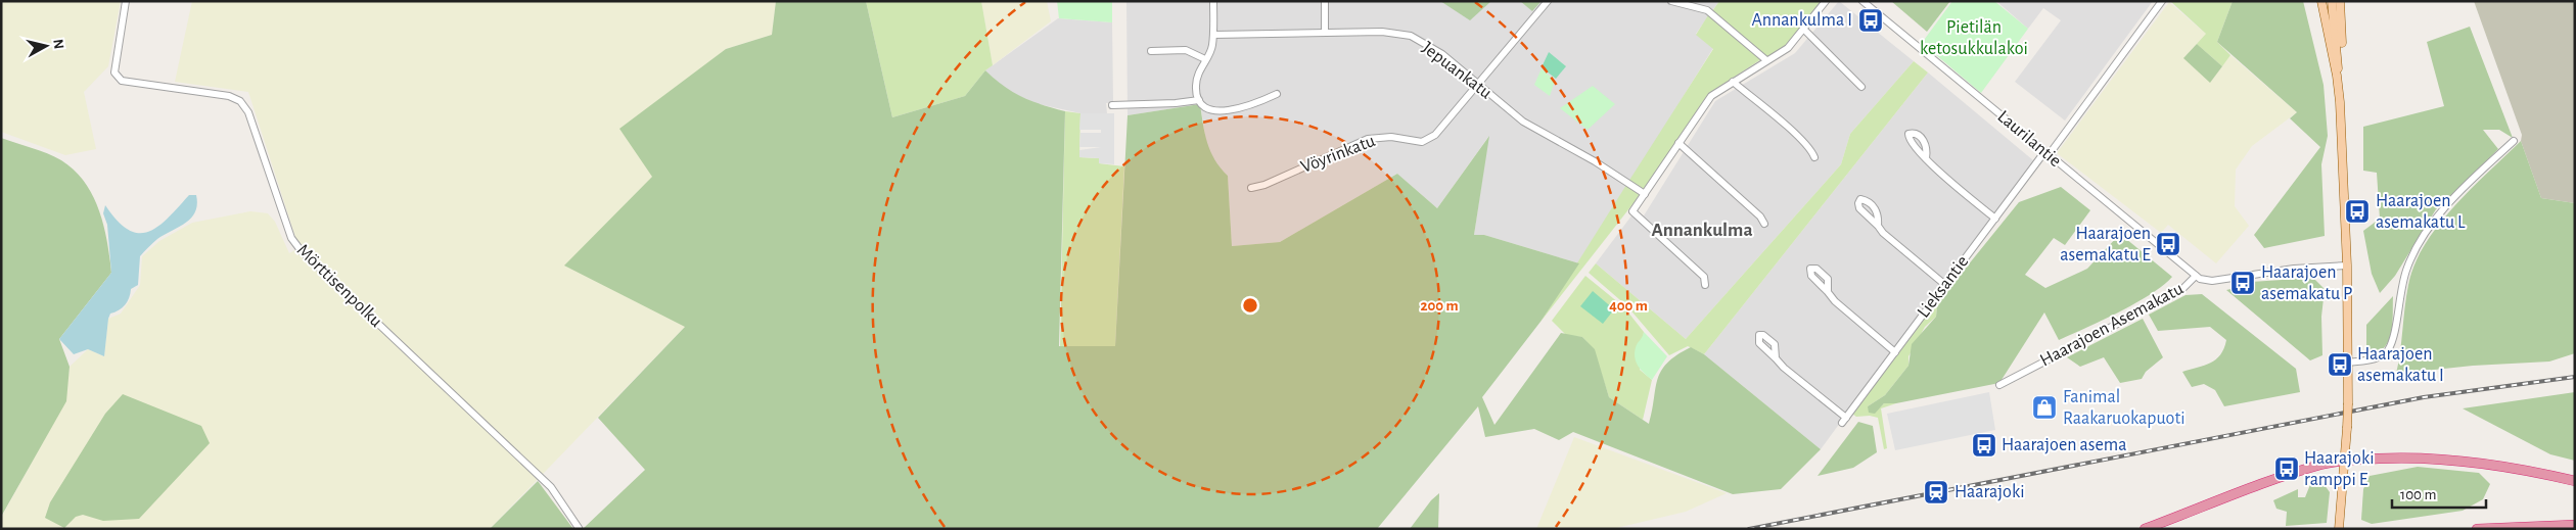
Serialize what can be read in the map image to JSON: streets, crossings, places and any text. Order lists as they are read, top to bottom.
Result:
{
  "streets": {
    "street": [
      "Jepuankatu",
      "Laurilantie",
      "Vöyrinkatu",
      "Mörttisenpolku",
      "Lieksantie",
      "Haarajoen Asemakatu"
    ]
  },
  "crossings": [
    ["Jepuankatu", "Vöyrinkatu"],
    ["Laurilantie", "Lieksantie"],
    ["Laurilantie", "Haarajoen Asemakatu"]
  ],
  "districts": ["Annankulma"],
  "parks": ["Pietilän ketosukkulakoi"],
  "places": {
    "bus stop": [
      "Annankulma I",
      "Haarajoen asemakatu L",
      "Haarajoen asemakatu E",
      "Haarajoen asemakatu P",
      "Haarajoen asemakatu I",
      "Haarajoen asema",
      "Haarajoki ramppi E"
    ],
    "shop": ["Fanimal Raakaruokapuoti"],
    "station": ["Haarajoki"]
  },
  "scale_bar": "100 m",
  "north": "right",
  "rings": ["200 m", "400 m"]
}
